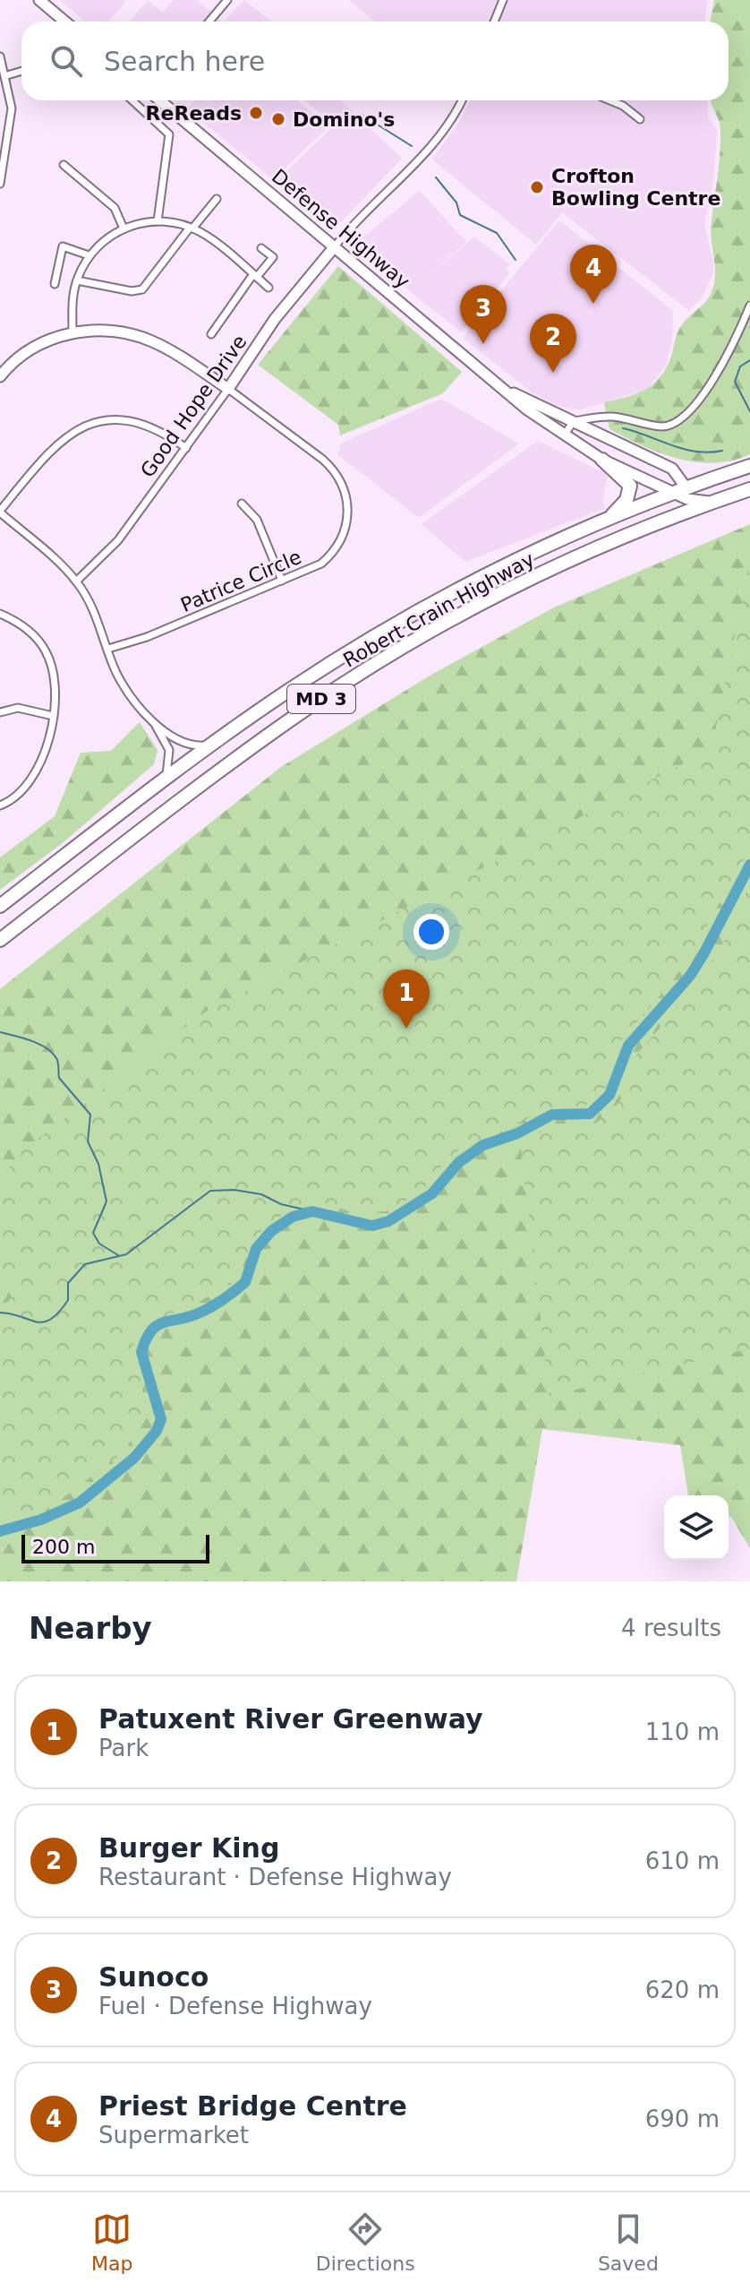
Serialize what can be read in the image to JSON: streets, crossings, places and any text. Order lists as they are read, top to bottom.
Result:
{
  "streets": {
    "highway": ["Robert Crain Highway", "MD 3"],
    "main road": ["Defense Highway", "Good Hope Drive"],
    "street": ["Patrice Circle"]
  },
  "crossings": [
    ["Defense Highway", "Good Hope Drive"],
    ["Defense Highway", "Robert Crain Highway"],
    ["Good Hope Drive", "Patrice Circle"]
  ],
  "places": ["ReReads", "Domino's", "Crofton Bowling Centre"],
  "scale_bar": "200 m",
  "page": {
    "search": "Search here",
    "pins": [
      "4",
      "3",
      "2",
      "1"
    ],
    "scale": "200 m",
    "heading": ["Nearby", "4 results"],
    "list": [
      {
        "mark": "1",
        "name": "Patuxent River Greenway",
        "note": "Park",
        "value": "110 m"
      },
      {
        "mark": "2",
        "name": "Burger King",
        "note": "Restaurant · Defense Highway",
        "value": "610 m"
      },
      {
        "mark": "3",
        "name": "Sunoco",
        "note": "Fuel · Defense Highway",
        "value": "620 m"
      },
      {
        "mark": "4",
        "name": "Priest Bridge Centre",
        "note": "Supermarket",
        "value": "690 m"
      }
    ],
    "nav": ["Map", "Directions", "Saved"]
  }
}
